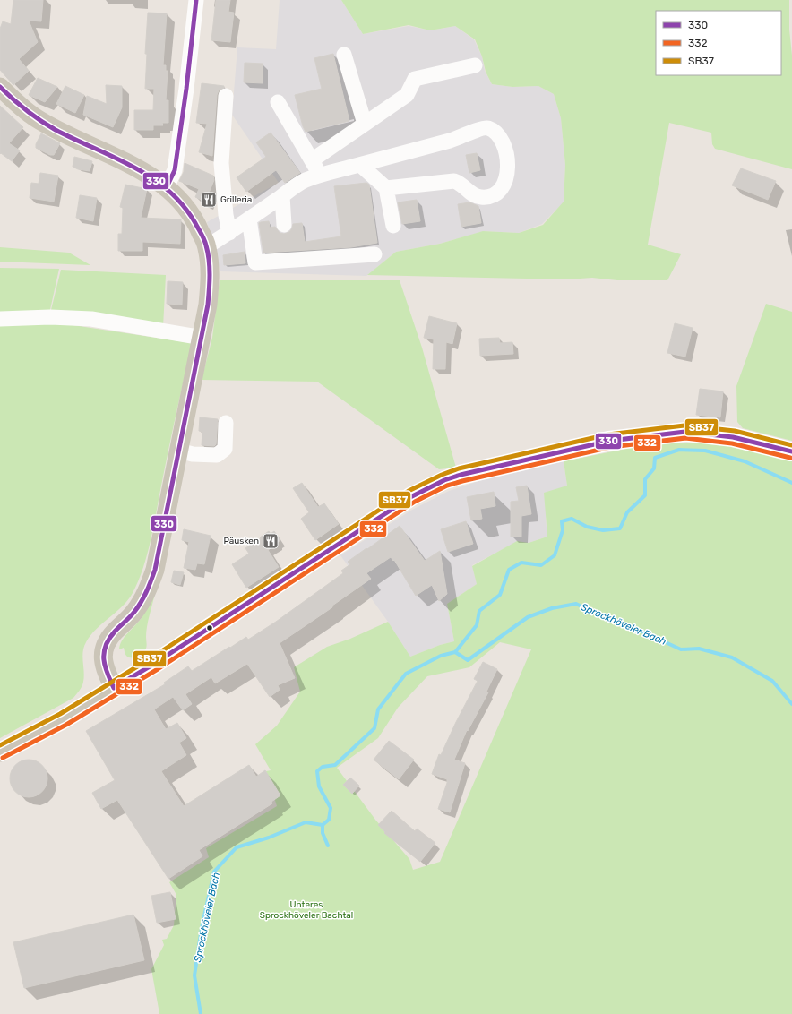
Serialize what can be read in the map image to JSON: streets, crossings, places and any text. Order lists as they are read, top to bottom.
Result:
{
  "water": ["Sprockhöveler Bach"],
  "parks": ["Unteres Sprockhöveler Bachtal"],
  "places": {
    "restaurant": ["Grilleria", "Päusken"]
  },
  "lines": ["transit line 330", "transit line SB37", "transit line 332"],
  "legend": ["330", "332", "SB37"]
}
